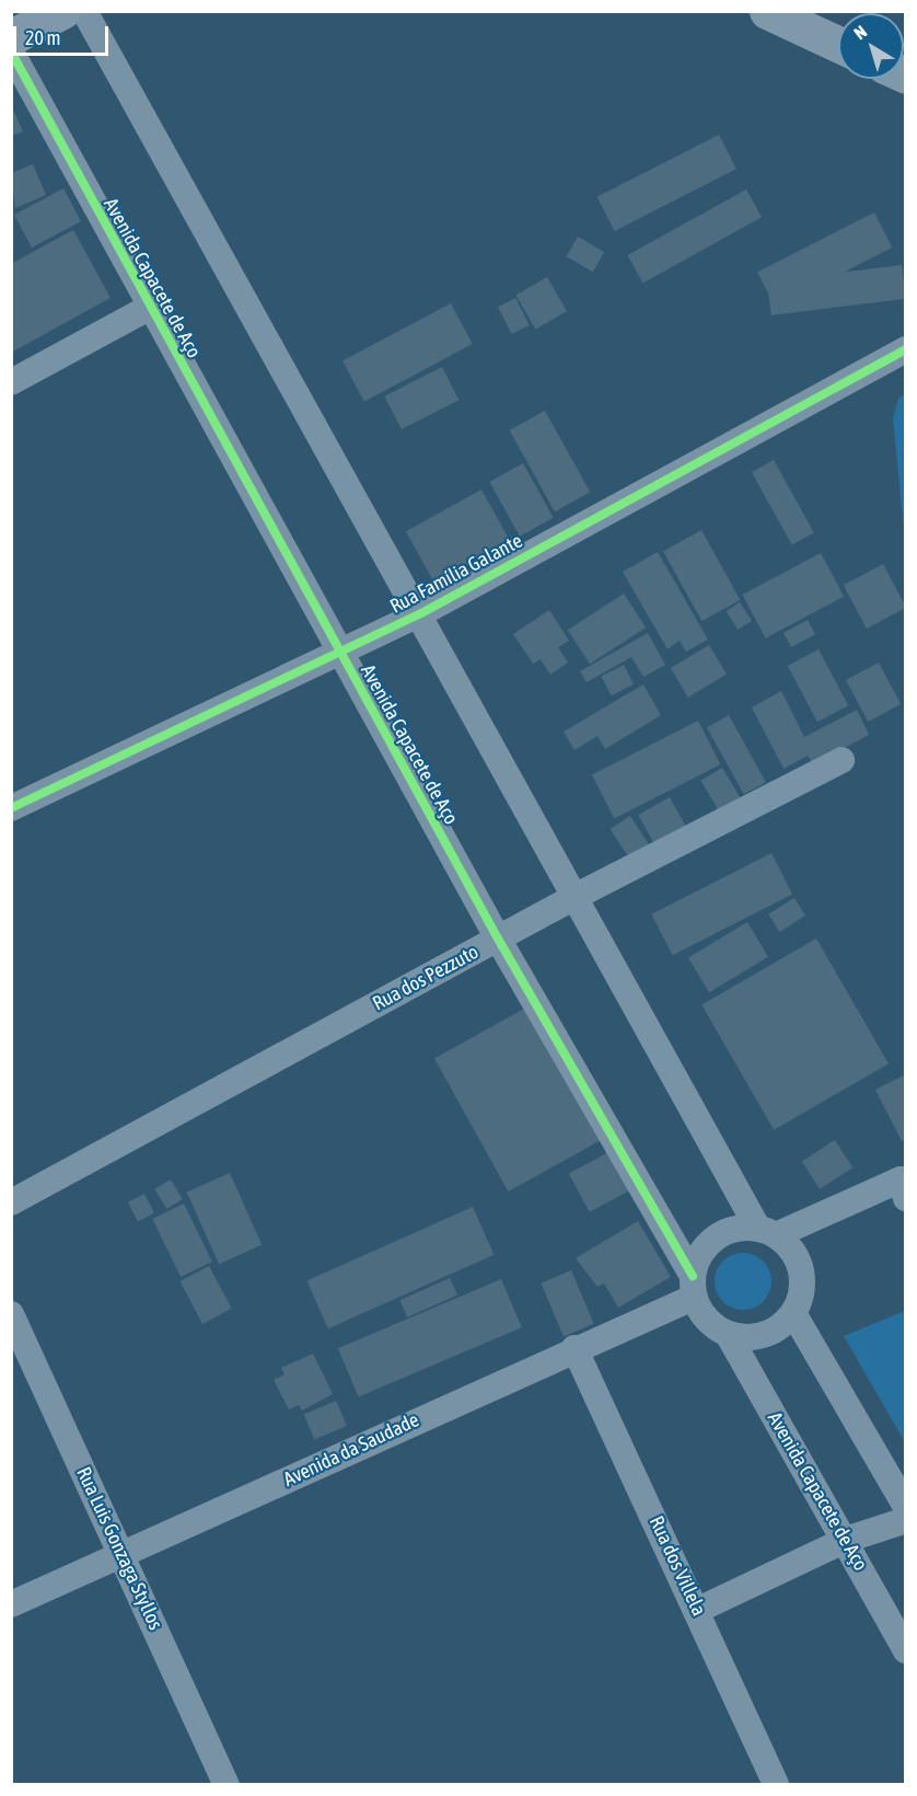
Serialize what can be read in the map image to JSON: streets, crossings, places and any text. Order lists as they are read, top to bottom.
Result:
{
  "streets": {
    "street": [
      "Avenida Capacete de Aço",
      "Rua Família Galante",
      "Rua dos Pezzuto",
      "Avenida da Saudade",
      "Rua Luis Gonzaga Styllos",
      "Rua dos Villela"
    ]
  },
  "crossings": [
    ["Avenida Capacete de Aço", "Rua Família Galante"],
    ["Avenida Capacete de Aço", "Rua dos Pezzuto"],
    ["Avenida Capacete de Aço", "Avenida da Saudade"],
    ["Avenida da Saudade", "Rua Luis Gonzaga Styllos"],
    ["Avenida da Saudade", "Rua dos Villela"]
  ],
  "scale_bar": "20 m",
  "north": "top left"
}
